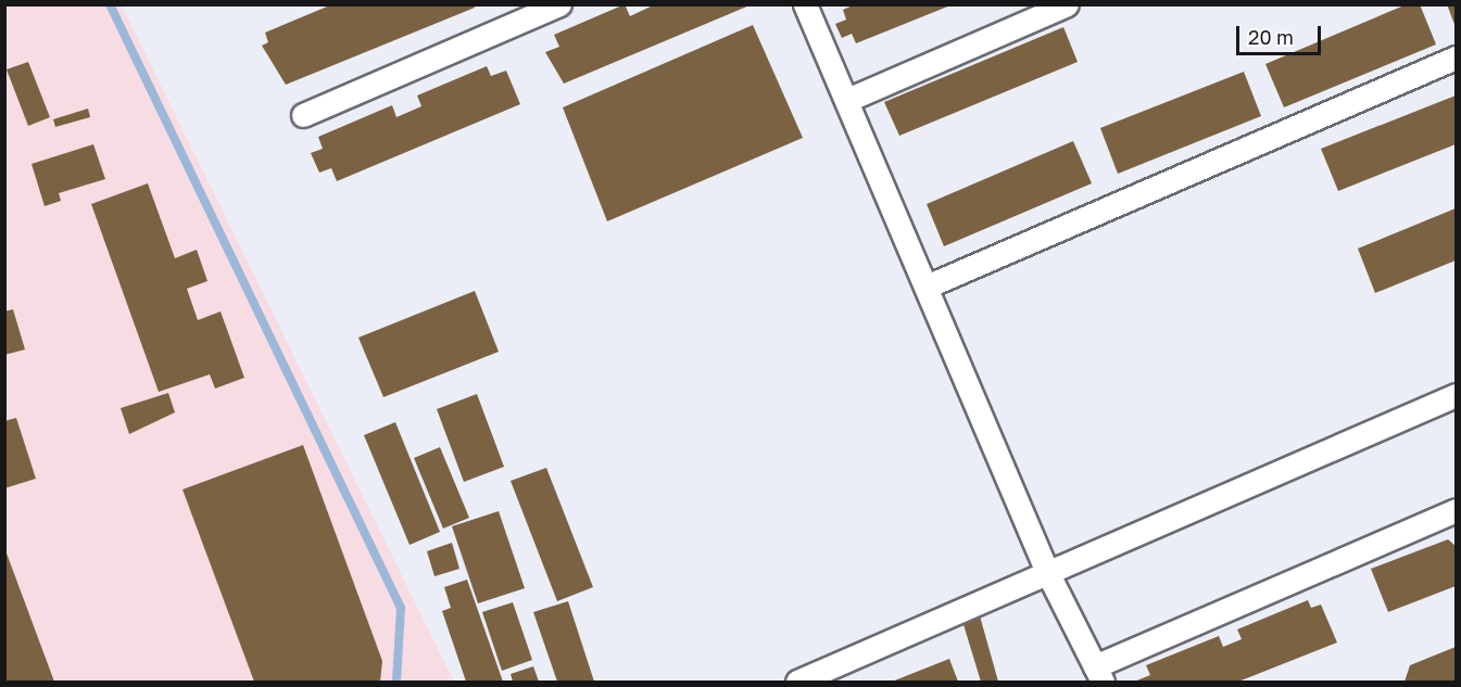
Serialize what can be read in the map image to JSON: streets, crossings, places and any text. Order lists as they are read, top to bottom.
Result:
{
  "scale_bar": "20 m"
}
